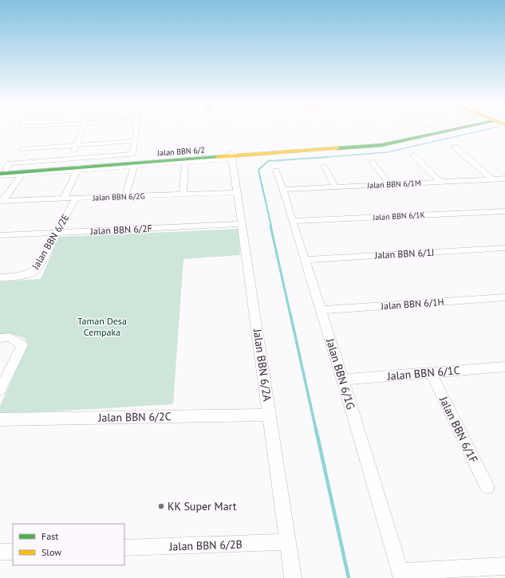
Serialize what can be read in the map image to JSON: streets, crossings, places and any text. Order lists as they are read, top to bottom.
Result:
{
  "streets": {
    "street": [
      "Jalan BBN 6/2",
      "Jalan BBN 6/1M",
      "Jalan BBN 6/2G",
      "Jalan BBN 6/1K",
      "Jalan BBN 6/2F",
      "Jalan BBN 6/2E",
      "Jalan BBN 6/1J",
      "Jalan BBN 6/1H",
      "Jalan BBN 6/2A",
      "Jalan BBN 6/1C",
      "Jalan BBN 6/1G",
      "Jalan BBN 6/2C",
      "Jalan BBN 6/1F",
      "Jalan BBN 6/2B"
    ]
  },
  "crossings": [
    ["Jalan BBN 6/2", "Jalan BBN 6/2A"],
    ["Jalan BBN 6/1M", "Jalan BBN 6/1G"],
    ["Jalan BBN 6/2G", "Jalan BBN 6/2E"],
    ["Jalan BBN 6/2G", "Jalan BBN 6/2A"],
    ["Jalan BBN 6/1K", "Jalan BBN 6/1G"],
    ["Jalan BBN 6/2F", "Jalan BBN 6/2E"],
    ["Jalan BBN 6/2F", "Jalan BBN 6/2A"],
    ["Jalan BBN 6/1J", "Jalan BBN 6/1G"],
    ["Jalan BBN 6/1H", "Jalan BBN 6/1G"],
    ["Jalan BBN 6/2A", "Jalan BBN 6/2C"],
    ["Jalan BBN 6/2A", "Jalan BBN 6/2B"],
    ["Jalan BBN 6/1C", "Jalan BBN 6/1G"],
    ["Jalan BBN 6/1C", "Jalan BBN 6/1F"]
  ],
  "parks": ["Taman Desa Cempaka"],
  "places": ["KK Super Mart"],
  "legend": ["Fast", "Slow"]
}
